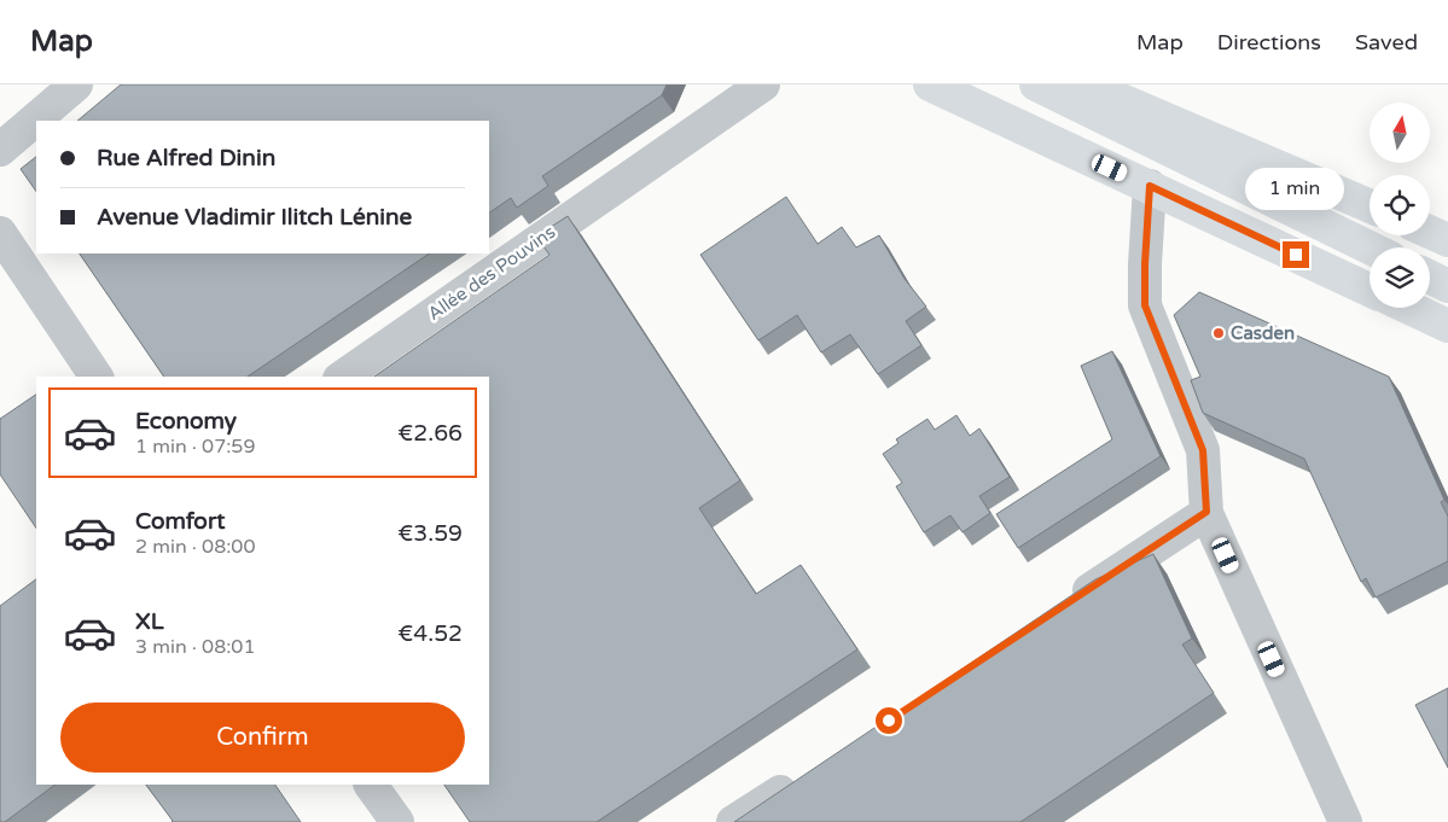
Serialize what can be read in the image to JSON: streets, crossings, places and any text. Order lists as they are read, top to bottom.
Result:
{
  "streets": {
    "street": ["Allée des Pouvins"]
  },
  "places": ["Casden"],
  "north": "top",
  "page": {
    "header": "Map",
    "nav": ["Map", "Directions", "Saved"],
    "banner": ["Rue Alfred Dinin", "Avenue Vladimir Ilitch Lénine"],
    "bubble": "1 min",
    "list": [
      {
        "name": "Economy",
        "note": "1 min · 07:59",
        "value": "€2.66"
      },
      {
        "name": "Comfort",
        "note": "2 min · 08:00",
        "value": "€3.59"
      },
      {
        "name": "XL",
        "note": "3 min · 08:01",
        "value": "€4.52"
      }
    ],
    "buttons": "Confirm"
  }
}
